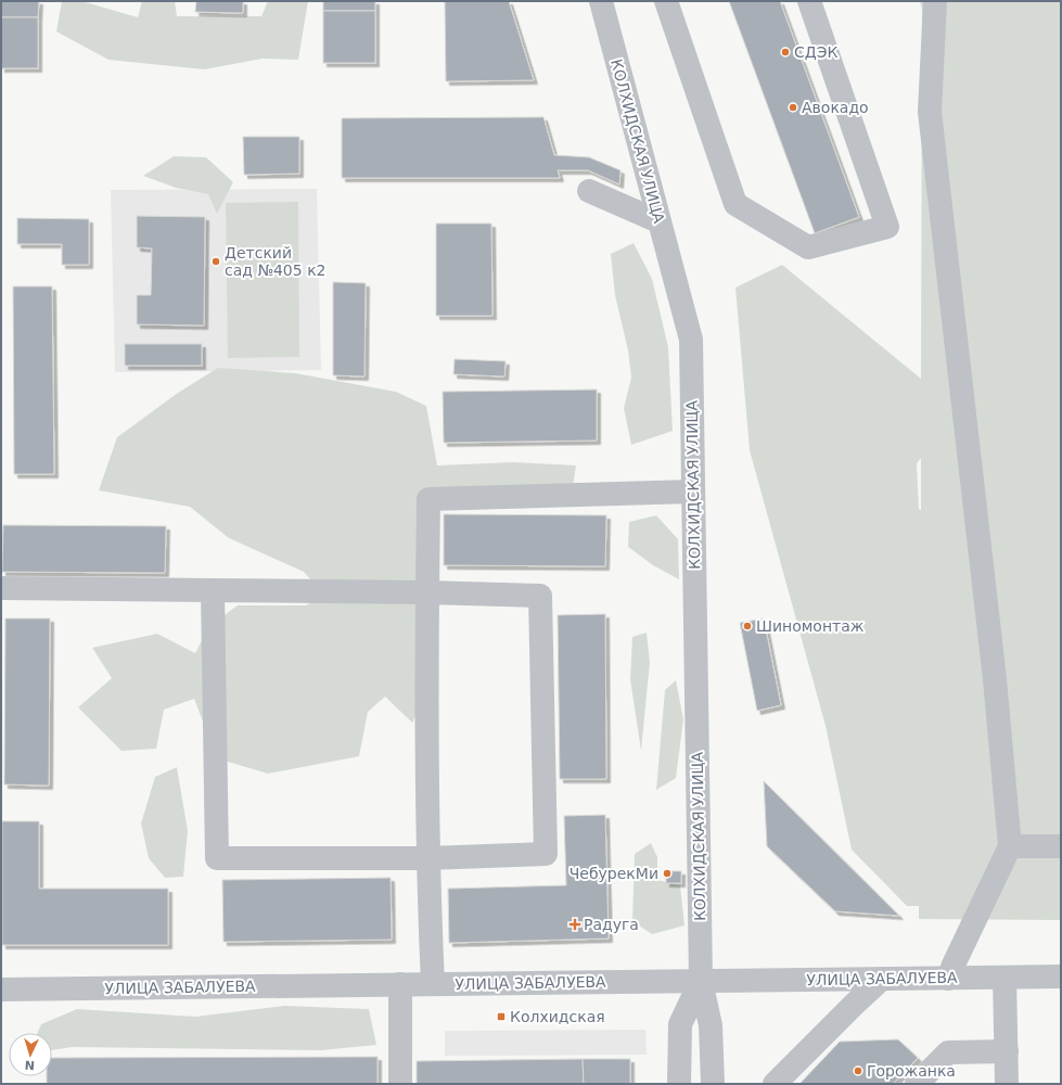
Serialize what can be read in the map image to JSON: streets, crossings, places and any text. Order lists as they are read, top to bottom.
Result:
{
  "streets": {
    "street": ["КОЛХИДСКАЯ УЛИЦА", "УЛИЦА ЗАБАЛУЕВА"]
  },
  "crossings": [
    ["КОЛХИДСКАЯ УЛИЦА", "УЛИЦА ЗАБАЛУЕВА"]
  ],
  "places": {
    "other": [
      "СДЭК",
      "Авокадо",
      "Детский сад №405 к2",
      "Шиномонтаж",
      "ЧебурекМи",
      "Горожанка"
    ],
    "health": ["Радуга"],
    "transit": ["Колхидская"]
  },
  "north": "bottom"
}
